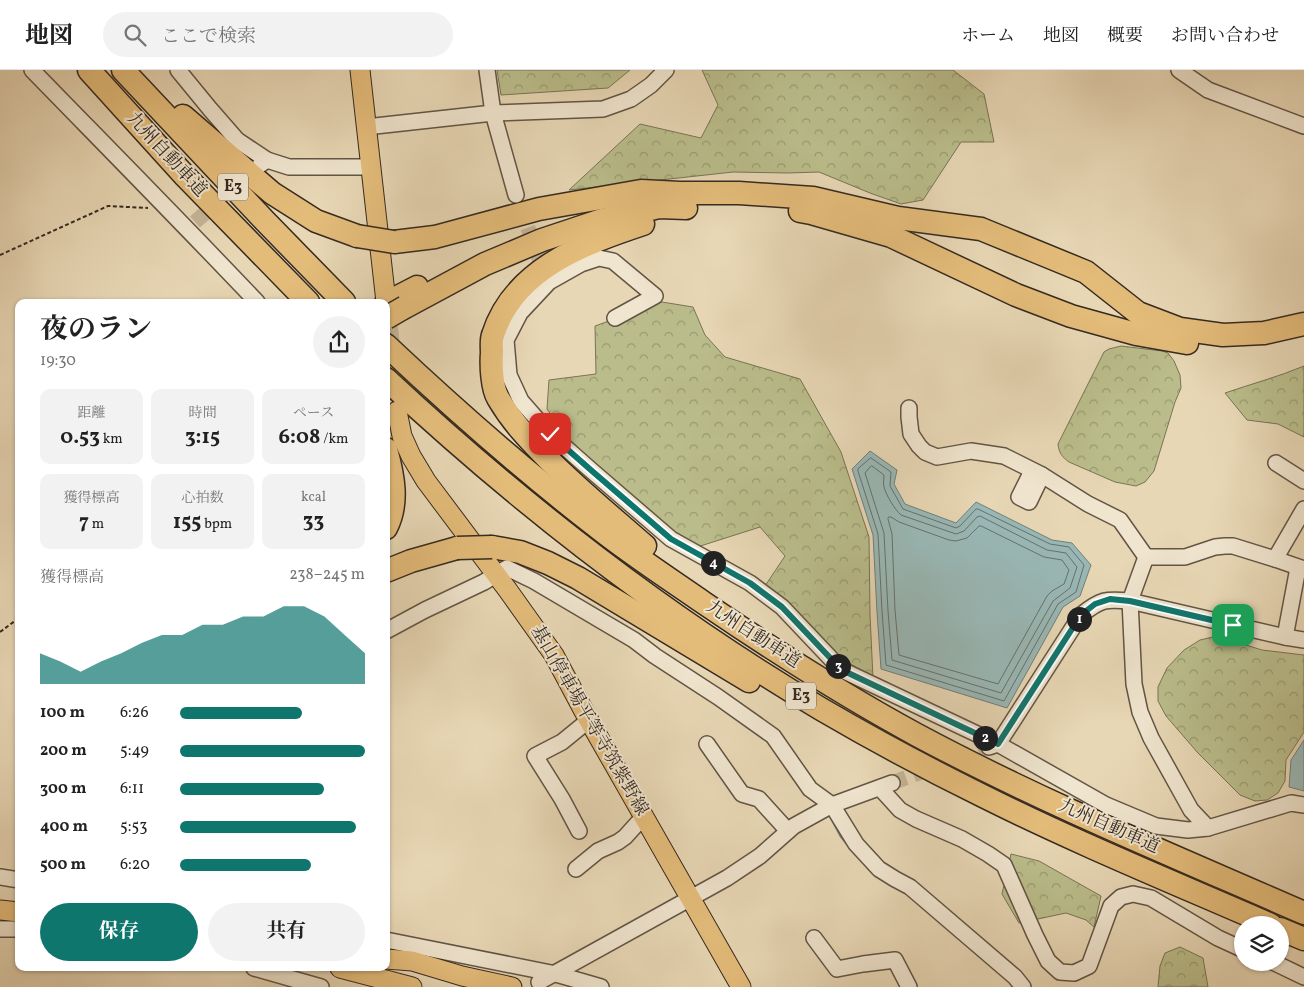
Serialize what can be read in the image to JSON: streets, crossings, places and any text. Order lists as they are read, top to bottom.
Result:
{
  "streets": {
    "highway": ["九州自動車道", "E3"],
    "main road": ["基山停車場平等寺筑紫野線"]
  },
  "page": {
    "header": "地図",
    "search": "ここで検索",
    "nav": [
      "ホーム",
      "地図",
      "概要",
      "お問い合わせ"
    ],
    "heading": ["夜のラン", "19:30"],
    "stats": [
      ["距離", "0.53 km"],
      ["時間", "3:15"],
      ["ペース", "6:08 /km"],
      ["獲得標高", "7 m"],
      ["心拍数", "155 bpm"],
      ["kcal", "33"]
    ],
    "pins": [
      "4",
      "1",
      "3",
      "2"
    ],
    "chart": ["獲得標高", "238–245 m"],
    "list": [
      {
        "name": "100 m",
        "note": "6:26"
      },
      {
        "name": "200 m",
        "note": "5:49"
      },
      {
        "name": "300 m",
        "note": "6:11"
      },
      {
        "name": "400 m",
        "note": "5:53"
      },
      {
        "name": "500 m",
        "note": "6:20"
      }
    ],
    "buttons": ["保存", "共有"]
  }
}
